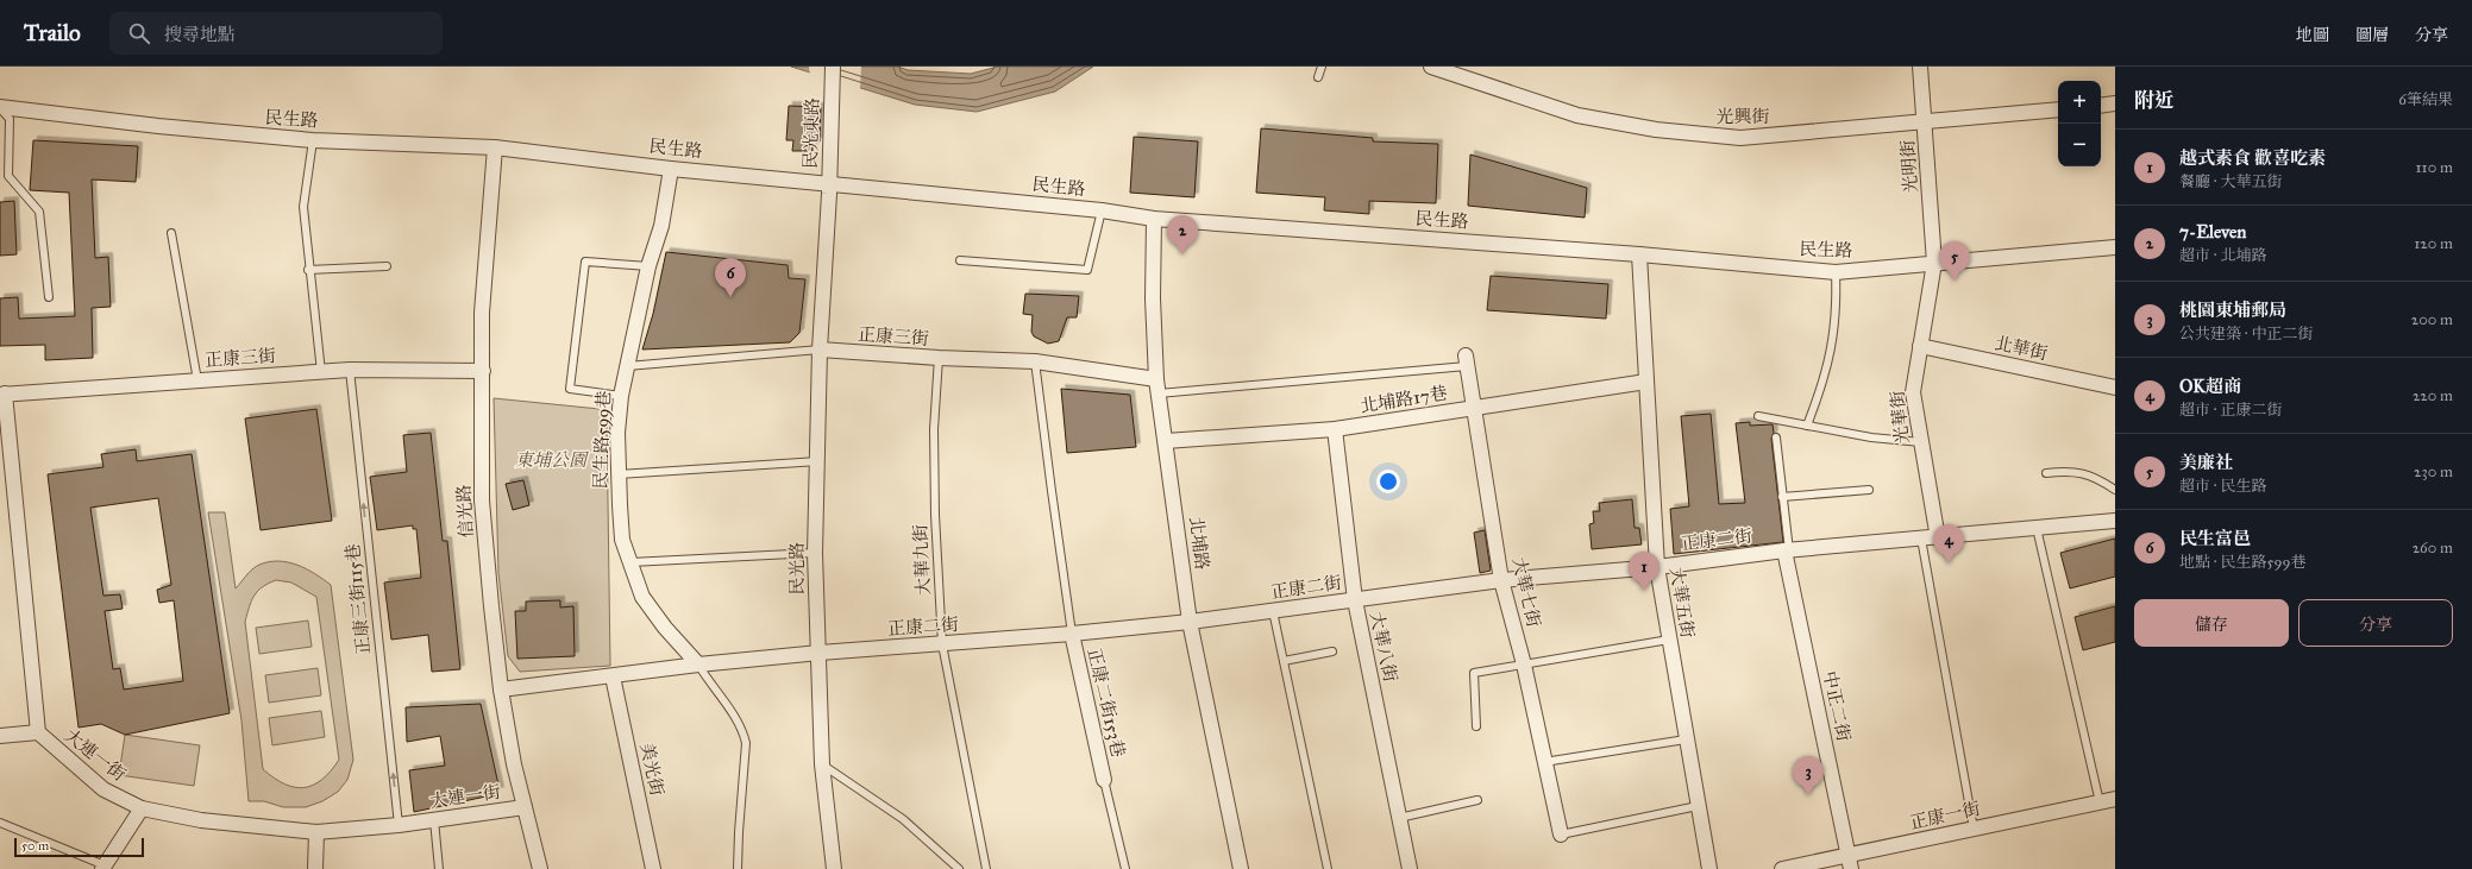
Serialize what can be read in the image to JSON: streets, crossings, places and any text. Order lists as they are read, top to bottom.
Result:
{
  "streets": {
    "street": [
      "光興街",
      "民生路",
      "民光東路",
      "光明街",
      "正康三街",
      "北華街",
      "北埔路17巷",
      "光華街",
      "民生路599巷",
      "信光路",
      "正康二街",
      "北埔路",
      "民光路",
      "大華七街",
      "大華五街",
      "大華八街",
      "正康二街153巷",
      "中正二街",
      "大連一街",
      "美光街",
      "正康一街"
    ],
    "lane": ["大華九街", "正康三街115巷"]
  },
  "crossings": [
    ["光興街", "光明街"],
    ["民生路", "民光東路"],
    ["民生路", "光明街"],
    ["民生路", "光華街"],
    ["民生路", "民生路599巷"],
    ["民生路", "信光路"],
    ["民生路", "北埔路"],
    ["民生路", "民光路"],
    ["民生路", "大華五街"],
    ["民光東路", "民光路"],
    ["光明街", "光華街"],
    ["正康三街", "民生路599巷"],
    ["正康三街", "信光路"],
    ["正康三街", "北埔路"],
    ["正康三街", "大華九街"],
    ["正康三街", "民光路"],
    ["正康三街", "正康三街115巷"],
    ["正康三街", "大連一街"],
    ["北華街", "光華街"],
    ["北埔路17巷", "北埔路"],
    ["北埔路17巷", "大華七街"],
    ["北埔路17巷", "大華五街"],
    ["北埔路17巷", "大華八街"],
    ["光華街", "正康二街"],
    ["民生路599巷", "正康二街"],
    ["信光路", "正康二街"],
    ["信光路", "大連一街"],
    ["正康二街", "北埔路"],
    ["正康二街", "大華九街"],
    ["正康二街", "民光路"],
    ["正康二街", "大華七街"],
    ["正康二街", "大華五街"],
    ["正康二街", "大華八街"],
    ["正康二街", "正康二街153巷"],
    ["正康二街", "中正二街"],
    ["正康二街", "美光街"],
    ["正康三街115巷", "大連一街"],
    ["中正二街", "正康一街"]
  ],
  "one_way": ["正康三街115巷"],
  "parks": ["東埔公園"],
  "scale_bar": "50 m",
  "page": {
    "header": "Trailo",
    "search": "搜尋地點",
    "nav": ["地圖", "圖層", "分享"],
    "heading": ["附近", "6筆結果"],
    "map_buttons": ["+", "−"],
    "list": [
      {
        "mark": "1",
        "name": "越式素食 歡喜吃素",
        "note": "餐廳 · 大華五街",
        "value": "110 m"
      },
      {
        "mark": "2",
        "name": "7-Eleven",
        "note": "超市 · 北埔路",
        "value": "120 m"
      },
      {
        "mark": "3",
        "name": "桃園東埔郵局",
        "note": "公共建築 · 中正二街",
        "value": "200 m"
      },
      {
        "mark": "4",
        "name": "OK超商",
        "note": "超市 · 正康二街",
        "value": "220 m"
      },
      {
        "mark": "5",
        "name": "美廉社",
        "note": "超市 · 民生路",
        "value": "230 m"
      },
      {
        "mark": "6",
        "name": "民生富邑",
        "note": "地點 · 民生路599巷",
        "value": "260 m"
      }
    ],
    "pins": [
      "2",
      "5",
      "6",
      "4",
      "1",
      "3"
    ],
    "buttons": ["儲存", "分享"],
    "scale": "50 m"
  }
}
